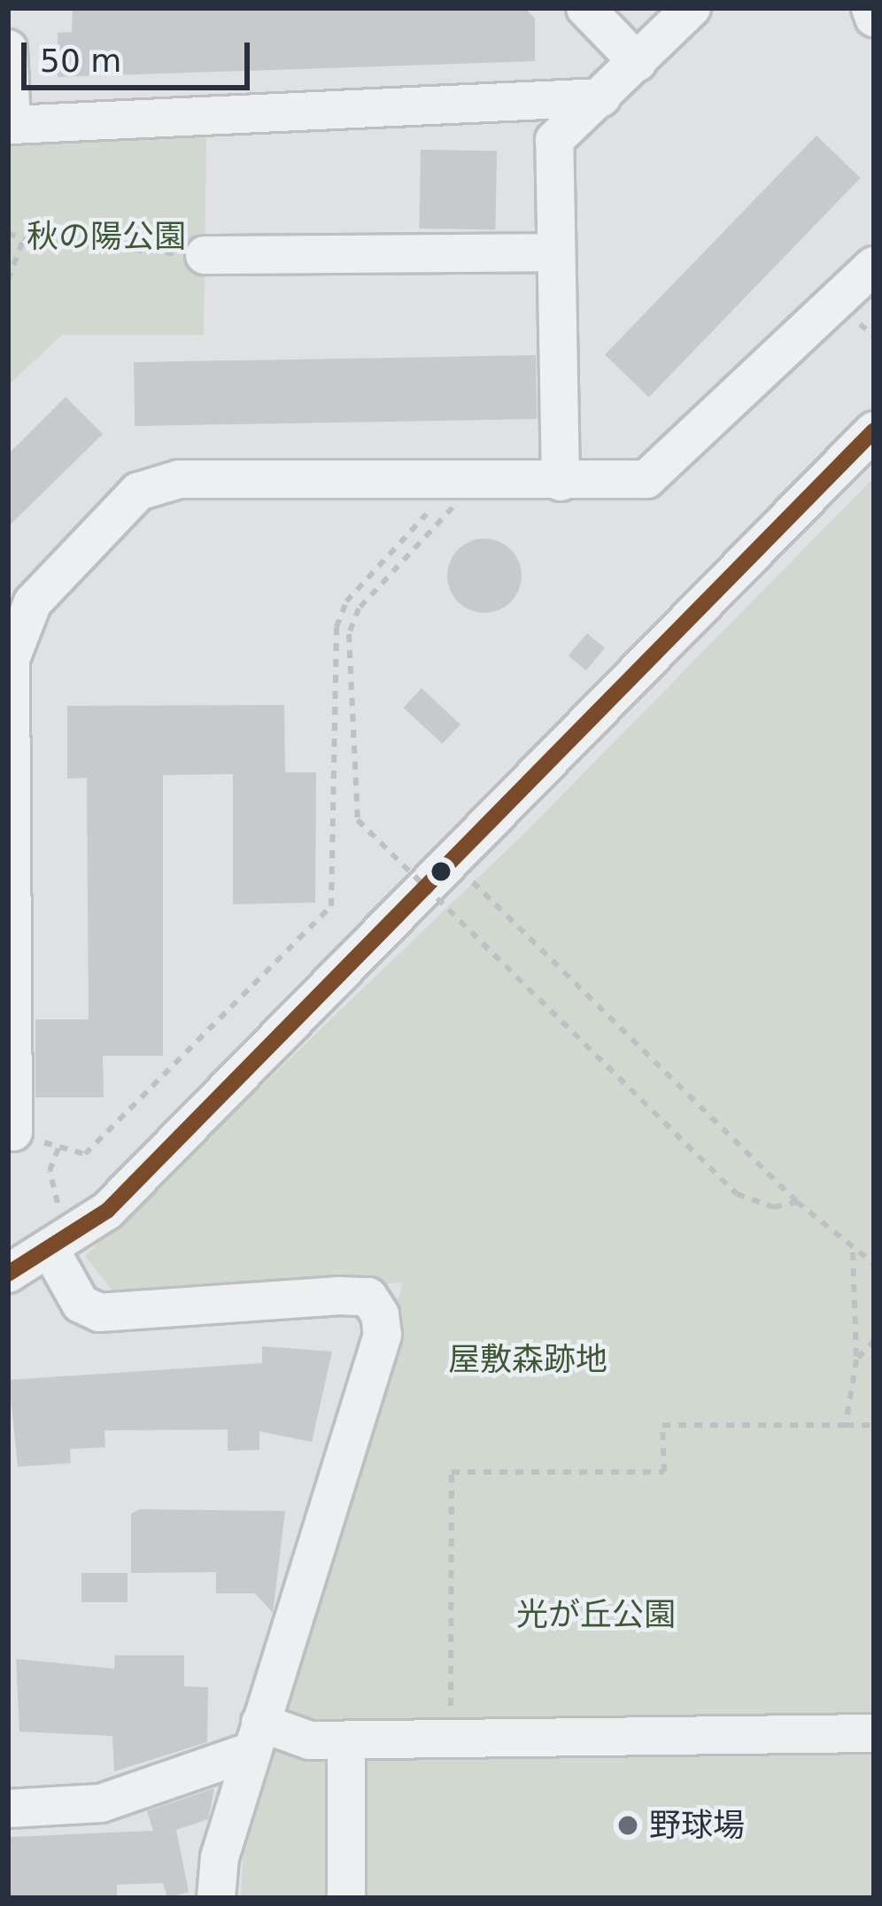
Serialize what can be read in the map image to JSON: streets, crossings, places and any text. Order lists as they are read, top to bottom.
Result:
{
  "parks": ["秋の陽公園", "屋敷森跡地", "光が丘公園"],
  "places": ["野球場"],
  "scale_bar": "50 m"
}
